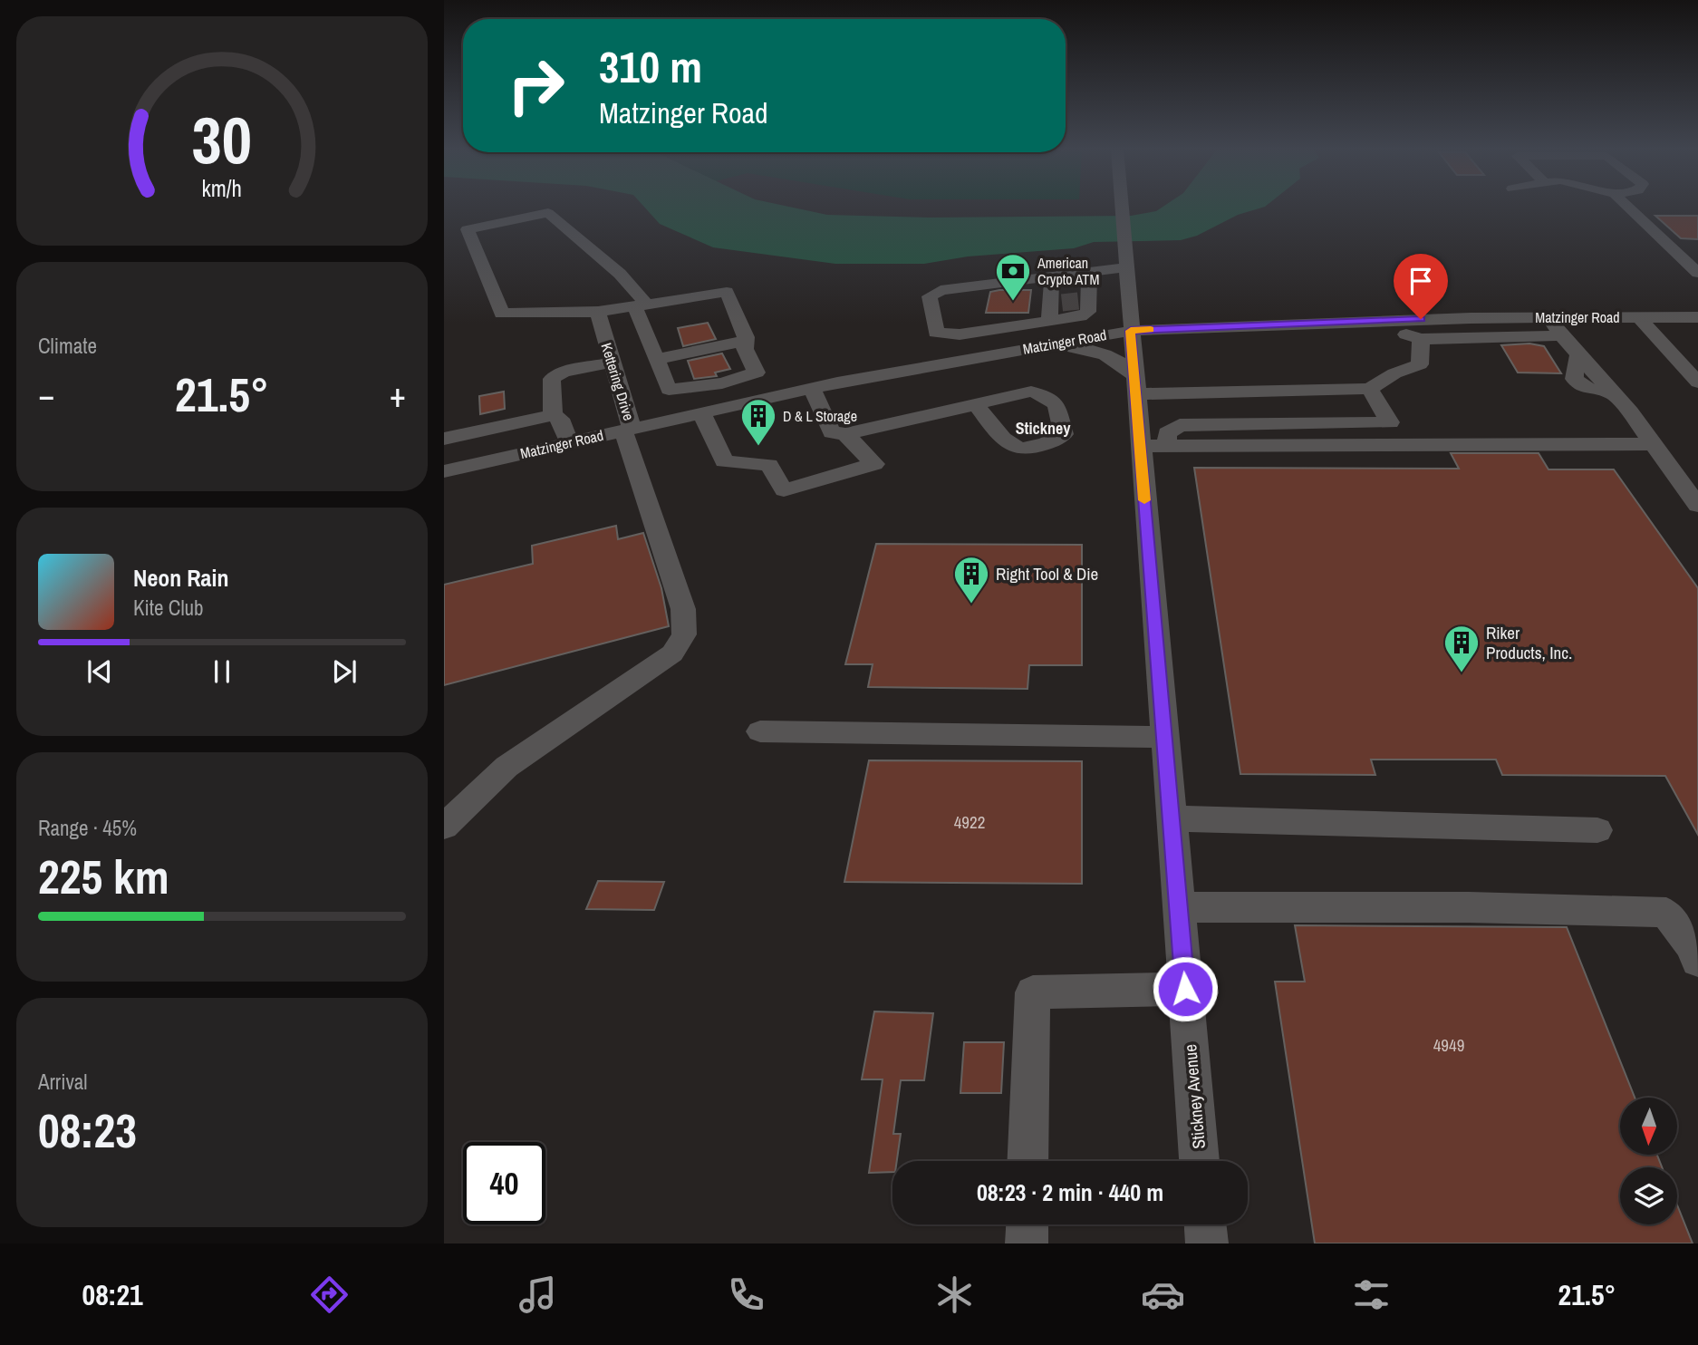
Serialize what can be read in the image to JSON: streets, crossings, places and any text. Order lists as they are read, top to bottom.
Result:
{
  "streets": {
    "street": ["Matzinger Road", "Kettering Drive", "Stickney Avenue"]
  },
  "crossings": [
    ["Matzinger Road", "Kettering Drive"],
    ["Matzinger Road", "Stickney Avenue"]
  ],
  "districts": ["Stickney"],
  "places": {
    "bank": ["American Crypto ATM"],
    "building": ["D & L Storage", "Right Tool & Die", "Riker Products, Inc."]
  },
  "house_numbers": ["4922", "4949"],
  "north": "bottom",
  "page": {
    "turn": ["310 m", "Matzinger Road"],
    "tile": [
      "Climate",
      ["Range · 45%", "225 km"],
      ["Arrival", "08:23"]
    ],
    "heat": ["−", "21.5°", "+"],
    "song": ["Neon Rain", "Kite Club"],
    "limit": "40",
    "trip": "08:23 · 2 min · 440 m",
    "tabs": ["08:21", "21.5°"],
    "gauge": ["30", "km/h"]
  }
}
